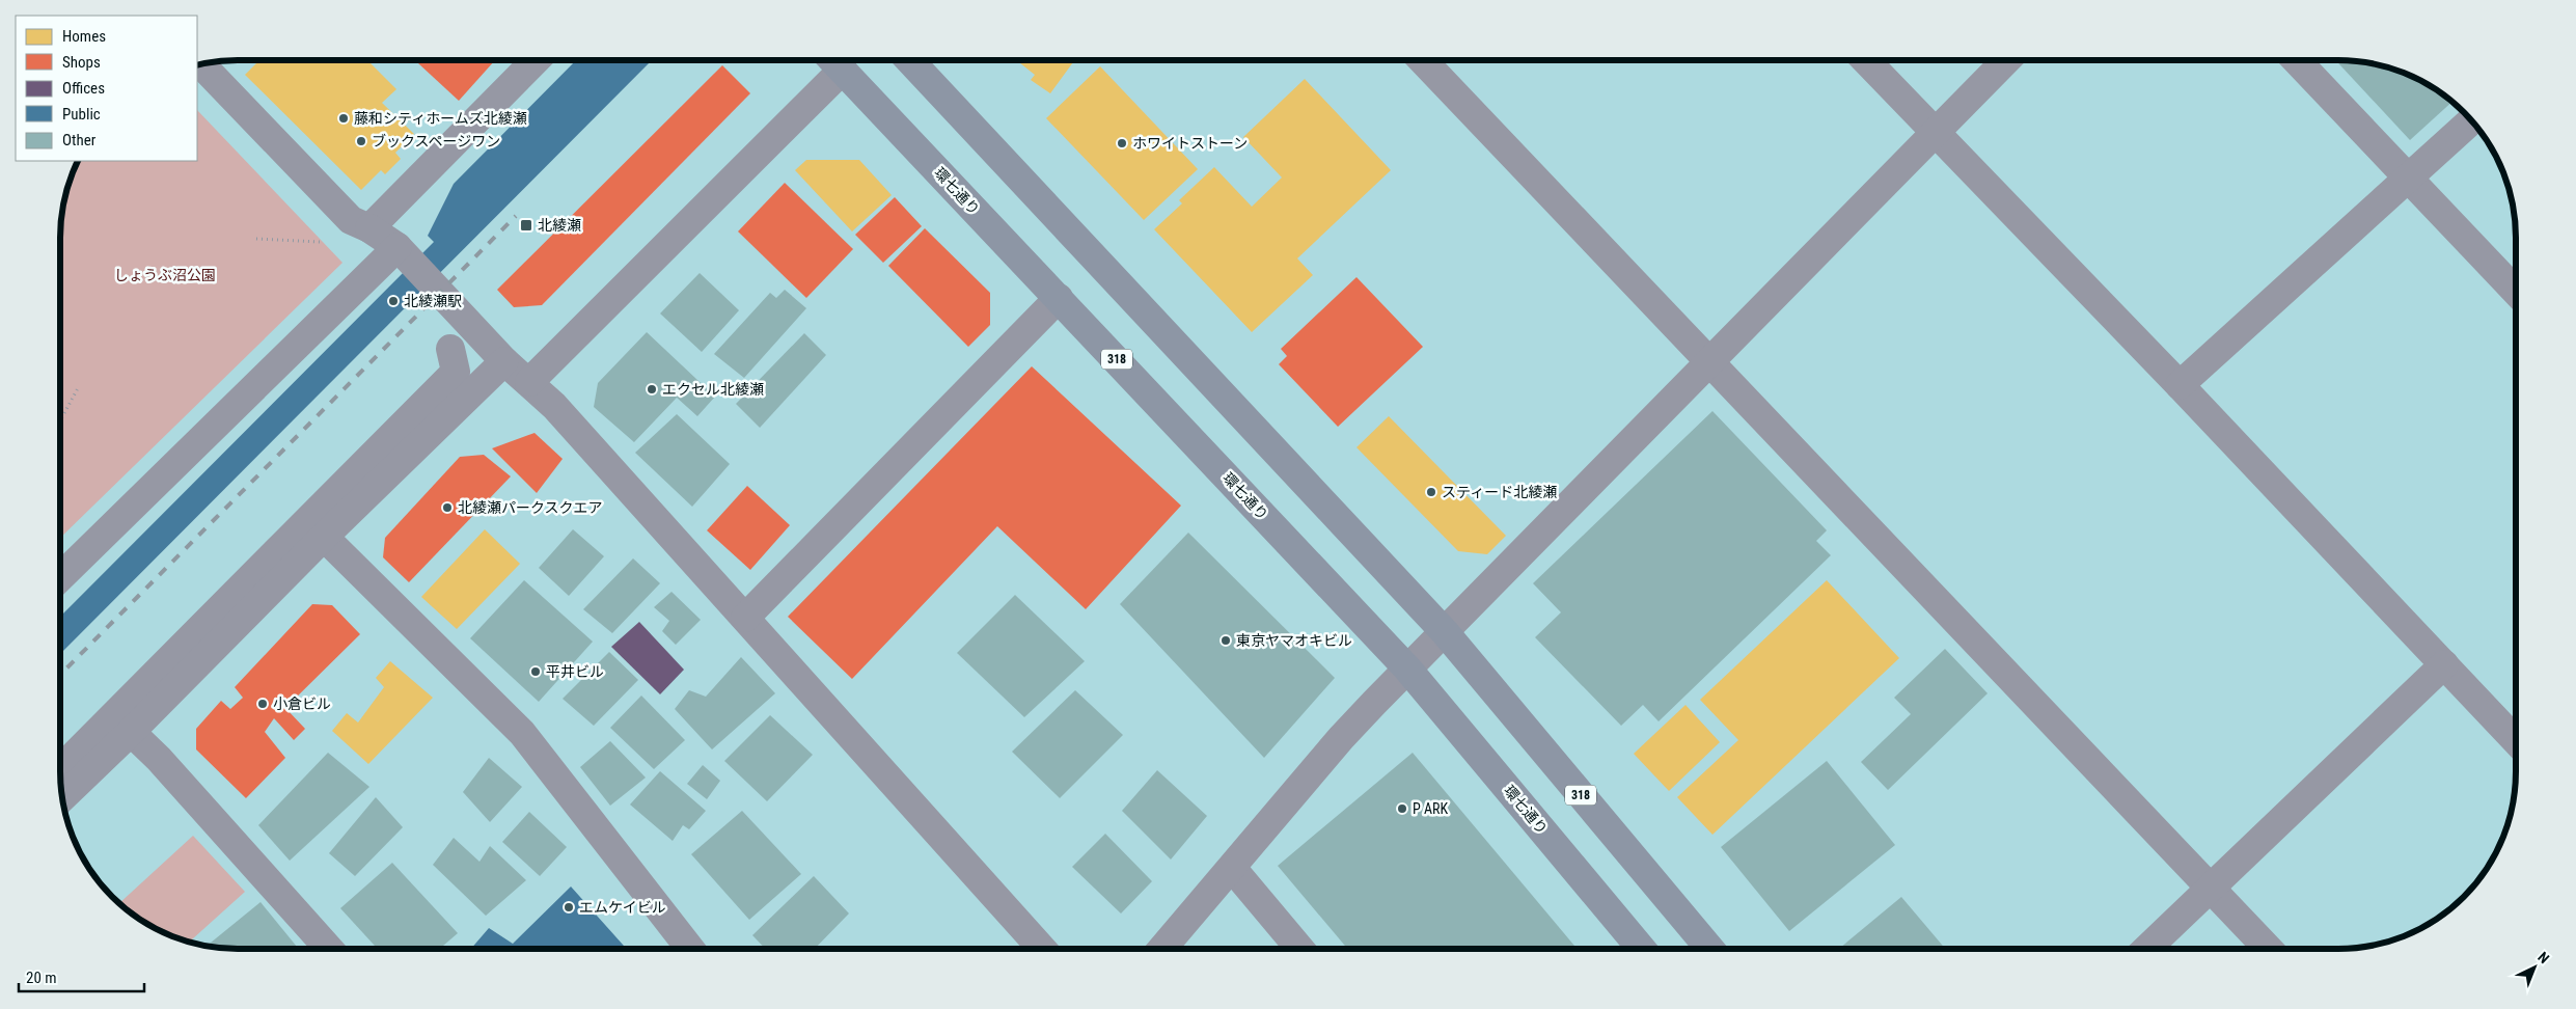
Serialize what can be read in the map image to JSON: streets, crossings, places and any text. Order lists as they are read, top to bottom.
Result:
{
  "streets": {
    "main road": ["環七通り", "318"]
  },
  "parks": ["しょうぶ沼公園"],
  "places": {
    "other": [
      "藤和シティホームズ北綾瀬",
      "ブックスページワン",
      "ホワイトストーン",
      "北綾瀬駅",
      "エクセル北綾瀬",
      "スティード北綾瀬",
      "北綾瀬パークスクエア",
      "東京ヤマオキビル",
      "平井ビル",
      "小倉ビル",
      "P ARK",
      "エムケイビル"
    ],
    "transit": ["北綾瀬"]
  },
  "legend": [
    "Homes",
    "Shops",
    "Offices",
    "Public",
    "Other"
  ],
  "scale_bar": "20 m",
  "north": "top right"
}
